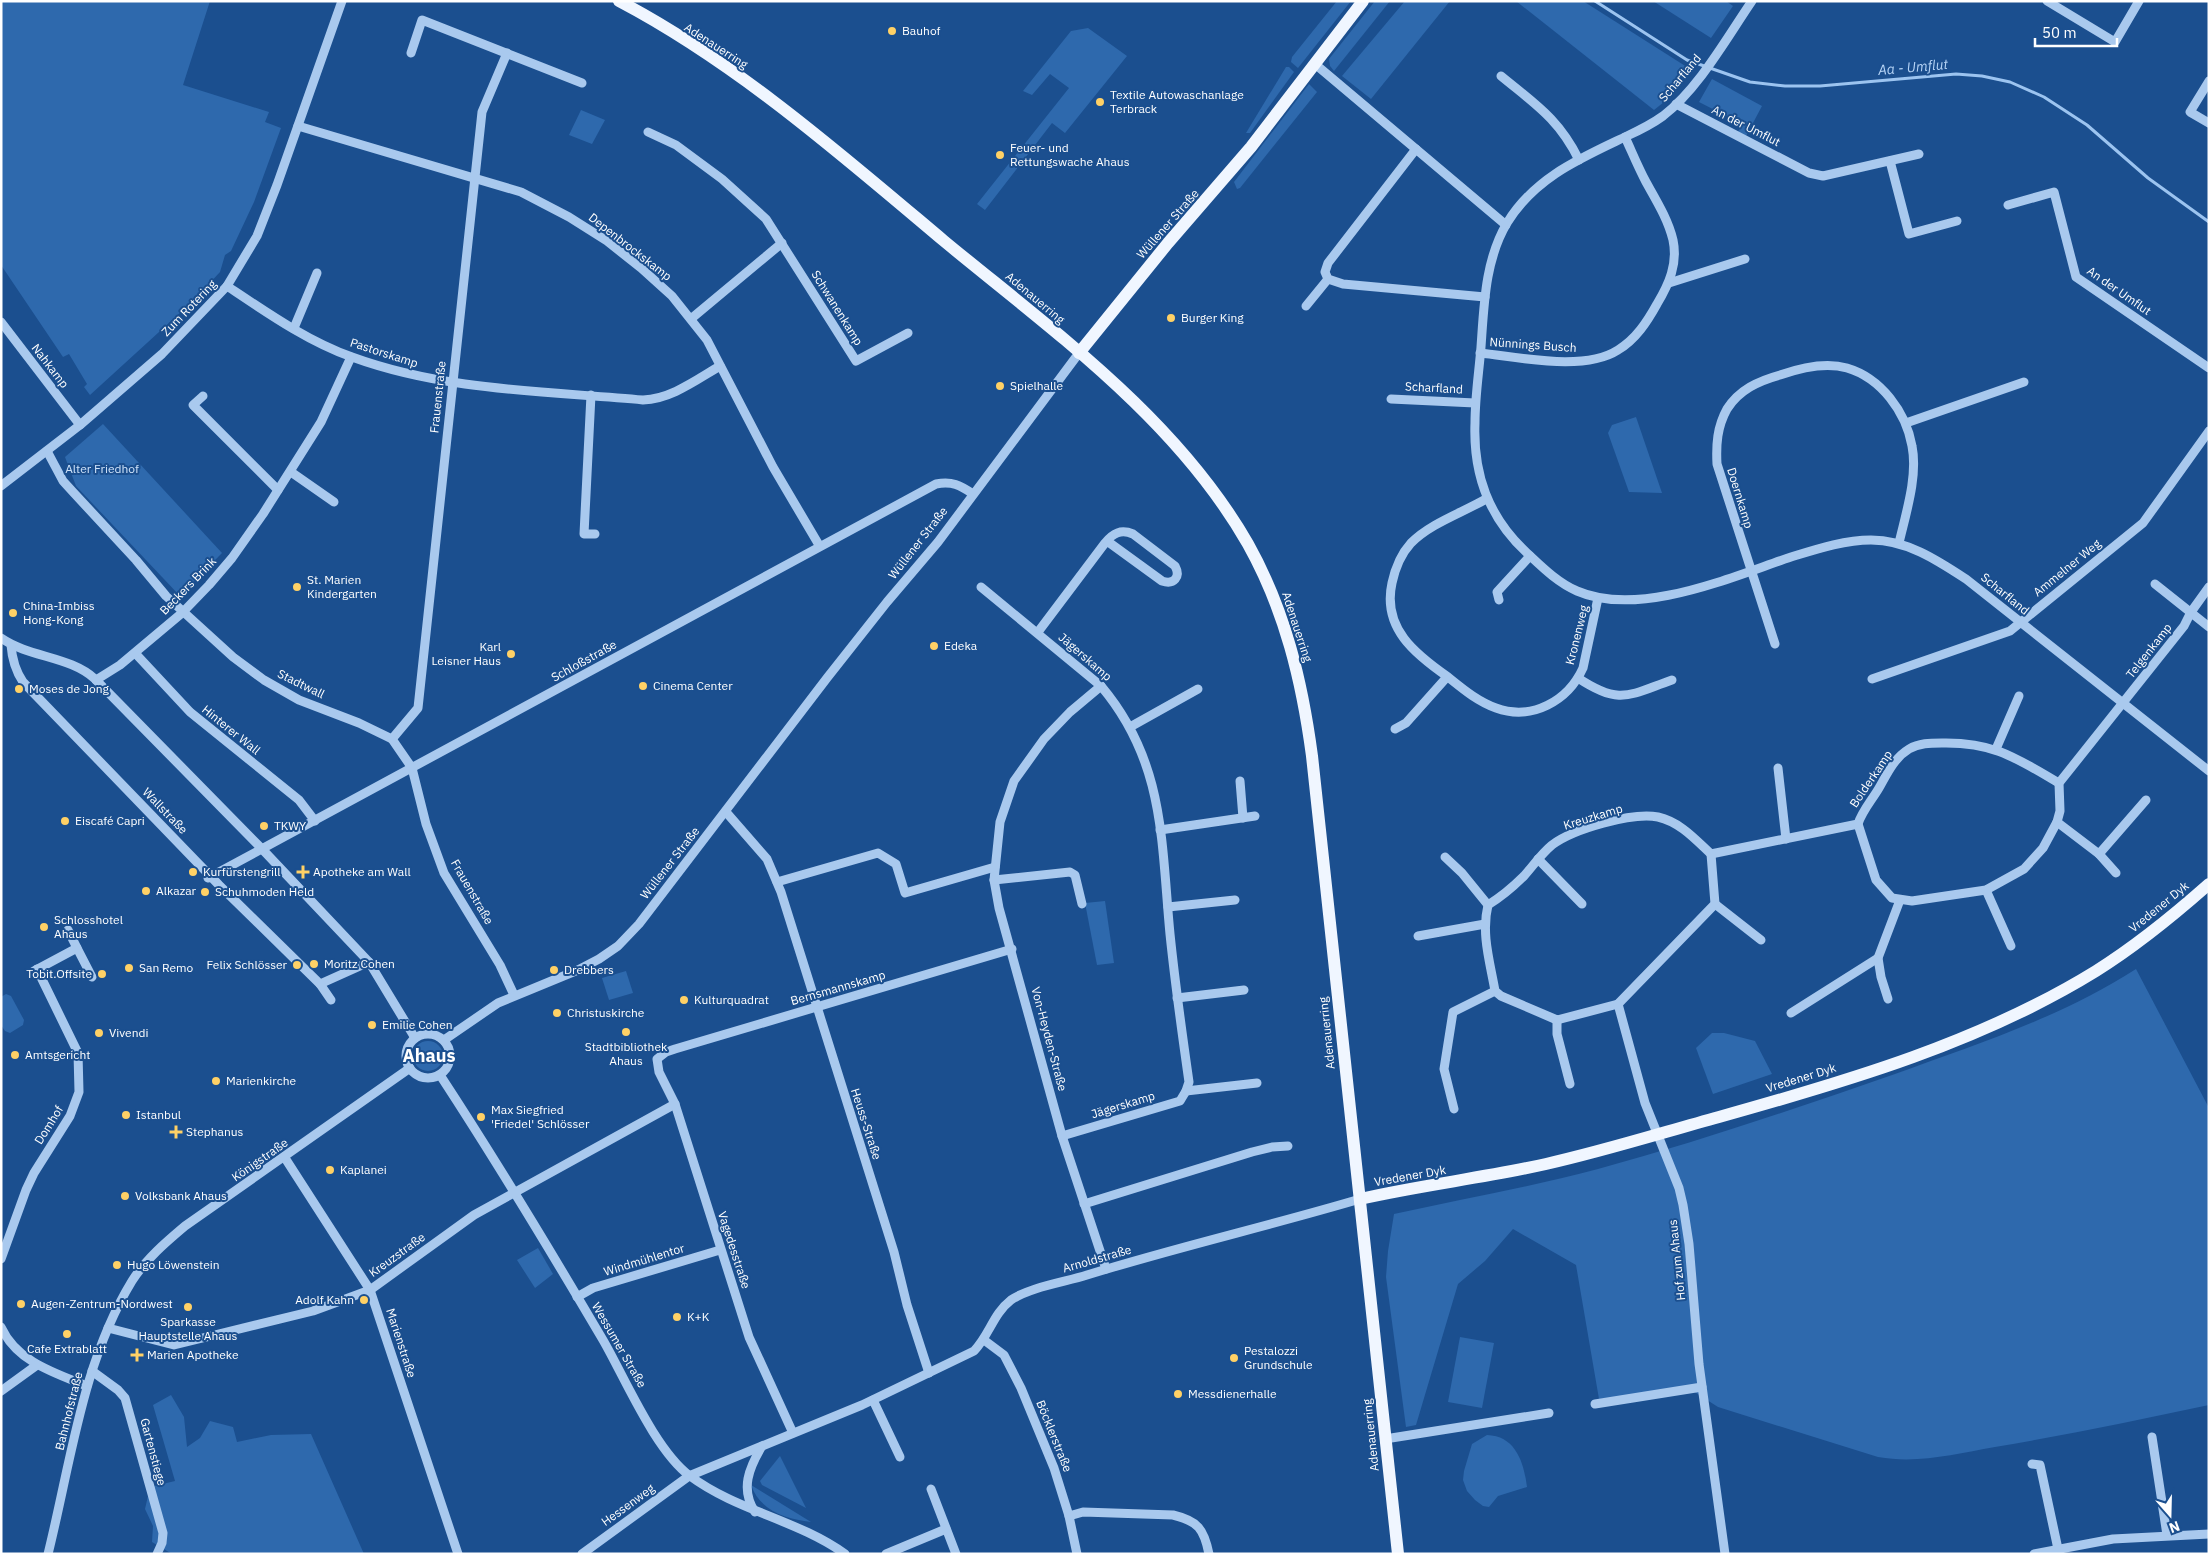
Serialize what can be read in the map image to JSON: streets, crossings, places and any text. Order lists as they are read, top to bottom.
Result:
{
  "streets": {
    "main road": ["Adenauerring", "Wüllener Straße", "Vredener Dyk"],
    "street": [
      "Scharfland",
      "An der Umflut",
      "Depenbrockskamp",
      "Zum Rotering",
      "Schwanenkamp",
      "Nünnings Busch",
      "Pastorskamp",
      "Nahkamp",
      "Frauenstraße",
      "Doernkamp",
      "Ammelner Weg",
      "Beckers Brink",
      "Kronenweg",
      "Telgenkamp",
      "Jägerskamp",
      "Schloßstraße",
      "Stadtwall",
      "Hinterer Wall",
      "Bolderkamp",
      "Wallstraße",
      "Kreuzkamp",
      "Bernsmannskamp",
      "Von-Heyden-Straße",
      "Heuss-Straße",
      "Domhof",
      "Königstraße",
      "Vagedesstraße",
      "Kreuzstraße",
      "Arnoldstraße",
      "Windmühlentor",
      "Hof zum Ahaus",
      "Marienstraße",
      "Wessumer Straße",
      "Bahnhofstraße",
      "Böcklerstraße",
      "Gartenstiege",
      "Hessenweg"
    ]
  },
  "crossings": [
    ["Adenauerring", "Wüllener Straße"],
    ["Adenauerring", "Vredener Dyk"],
    ["Adenauerring", "Arnoldstraße"],
    ["Scharfland", "An der Umflut"],
    ["Scharfland", "Nünnings Busch"],
    ["Scharfland", "Doernkamp"],
    ["Scharfland", "Ammelner Weg"],
    ["Scharfland", "Kronenweg"],
    ["Scharfland", "Telgenkamp"],
    ["Wüllener Straße", "Frauenstraße"],
    ["Wüllener Straße", "Schloßstraße"],
    ["Wüllener Straße", "Heuss-Straße"],
    ["Wüllener Straße", "Königstraße"],
    ["Wüllener Straße", "Wessumer Straße"],
    ["Depenbrockskamp", "Zum Rotering"],
    ["Depenbrockskamp", "Pastorskamp"],
    ["Depenbrockskamp", "Frauenstraße"],
    ["Depenbrockskamp", "Schloßstraße"],
    ["Zum Rotering", "Pastorskamp"],
    ["Zum Rotering", "Nahkamp"],
    ["Zum Rotering", "Stadtwall"],
    ["Pastorskamp", "Frauenstraße"],
    ["Pastorskamp", "Beckers Brink"],
    ["Frauenstraße", "Schloßstraße"],
    ["Frauenstraße", "Stadtwall"],
    ["Beckers Brink", "Stadtwall"],
    ["Beckers Brink", "Hinterer Wall"],
    ["Jägerskamp", "Von-Heyden-Straße"],
    ["Schloßstraße", "Stadtwall"],
    ["Schloßstraße", "Hinterer Wall"],
    ["Schloßstraße", "Wallstraße"],
    ["Vredener Dyk", "Arnoldstraße"],
    ["Vredener Dyk", "Hof zum Ahaus"],
    ["Bernsmannskamp", "Von-Heyden-Straße"],
    ["Bernsmannskamp", "Heuss-Straße"],
    ["Bernsmannskamp", "Vagedesstraße"],
    ["Von-Heyden-Straße", "Arnoldstraße"],
    ["Heuss-Straße", "Arnoldstraße"],
    ["Königstraße", "Marienstraße"],
    ["Königstraße", "Wessumer Straße"],
    ["Königstraße", "Bahnhofstraße"],
    ["Vagedesstraße", "Kreuzstraße"],
    ["Vagedesstraße", "Arnoldstraße"],
    ["Vagedesstraße", "Windmühlentor"],
    ["Kreuzstraße", "Marienstraße"],
    ["Kreuzstraße", "Wessumer Straße"],
    ["Kreuzstraße", "Bahnhofstraße"],
    ["Arnoldstraße", "Wessumer Straße"],
    ["Arnoldstraße", "Böcklerstraße"],
    ["Arnoldstraße", "Hessenweg"],
    ["Windmühlentor", "Wessumer Straße"],
    ["Wessumer Straße", "Hessenweg"],
    ["Bahnhofstraße", "Gartenstiege"]
  ],
  "districts": ["Ahaus"],
  "water": ["Aa - Umflut"],
  "parks": ["Alter Friedhof"],
  "places": {
    "other": [
      "Bauhof",
      "Textile Autowaschanlage Terbrack",
      "Feuer- und Rettungswache Ahaus",
      "Burger King",
      "Spielhalle",
      "St. Marien Kindergarten",
      "China-Imbiss Hong-Kong",
      "Edeka",
      "Karl Leisner Haus",
      "Cinema Center",
      "Moses de Jong",
      "Eiscafé Capri",
      "TKWY",
      "Kurfürstengrill",
      "Alkazar",
      "Schuhmoden Held",
      "Schlosshotel Ahaus",
      "Moritz Cohen",
      "Felix Schlösser",
      "San Remo",
      "Drebbers",
      "Tobit.Offsite",
      "Kulturquadrat",
      "Christuskirche",
      "Emilie Cohen",
      "Stadtbibliothek Ahaus",
      "Vivendi",
      "Amtsgericht",
      "Marienkirche",
      "Istanbul",
      "Max Siegfried 'Friedel' Schlösser",
      "Kaplanei",
      "Volksbank Ahaus",
      "Hugo Löwenstein",
      "Adolf Kahn",
      "Augen-Zentrum-Nordwest",
      "Sparkasse Hauptstelle Ahaus",
      "K+K",
      "Cafe Extrablatt",
      "Pestalozzi Grundschule",
      "Messdienerhalle"
    ],
    "health": ["Apotheke am Wall", "Stephanus", "Marien Apotheke"]
  },
  "scale_bar": "50 m",
  "north": "bottom"
}
